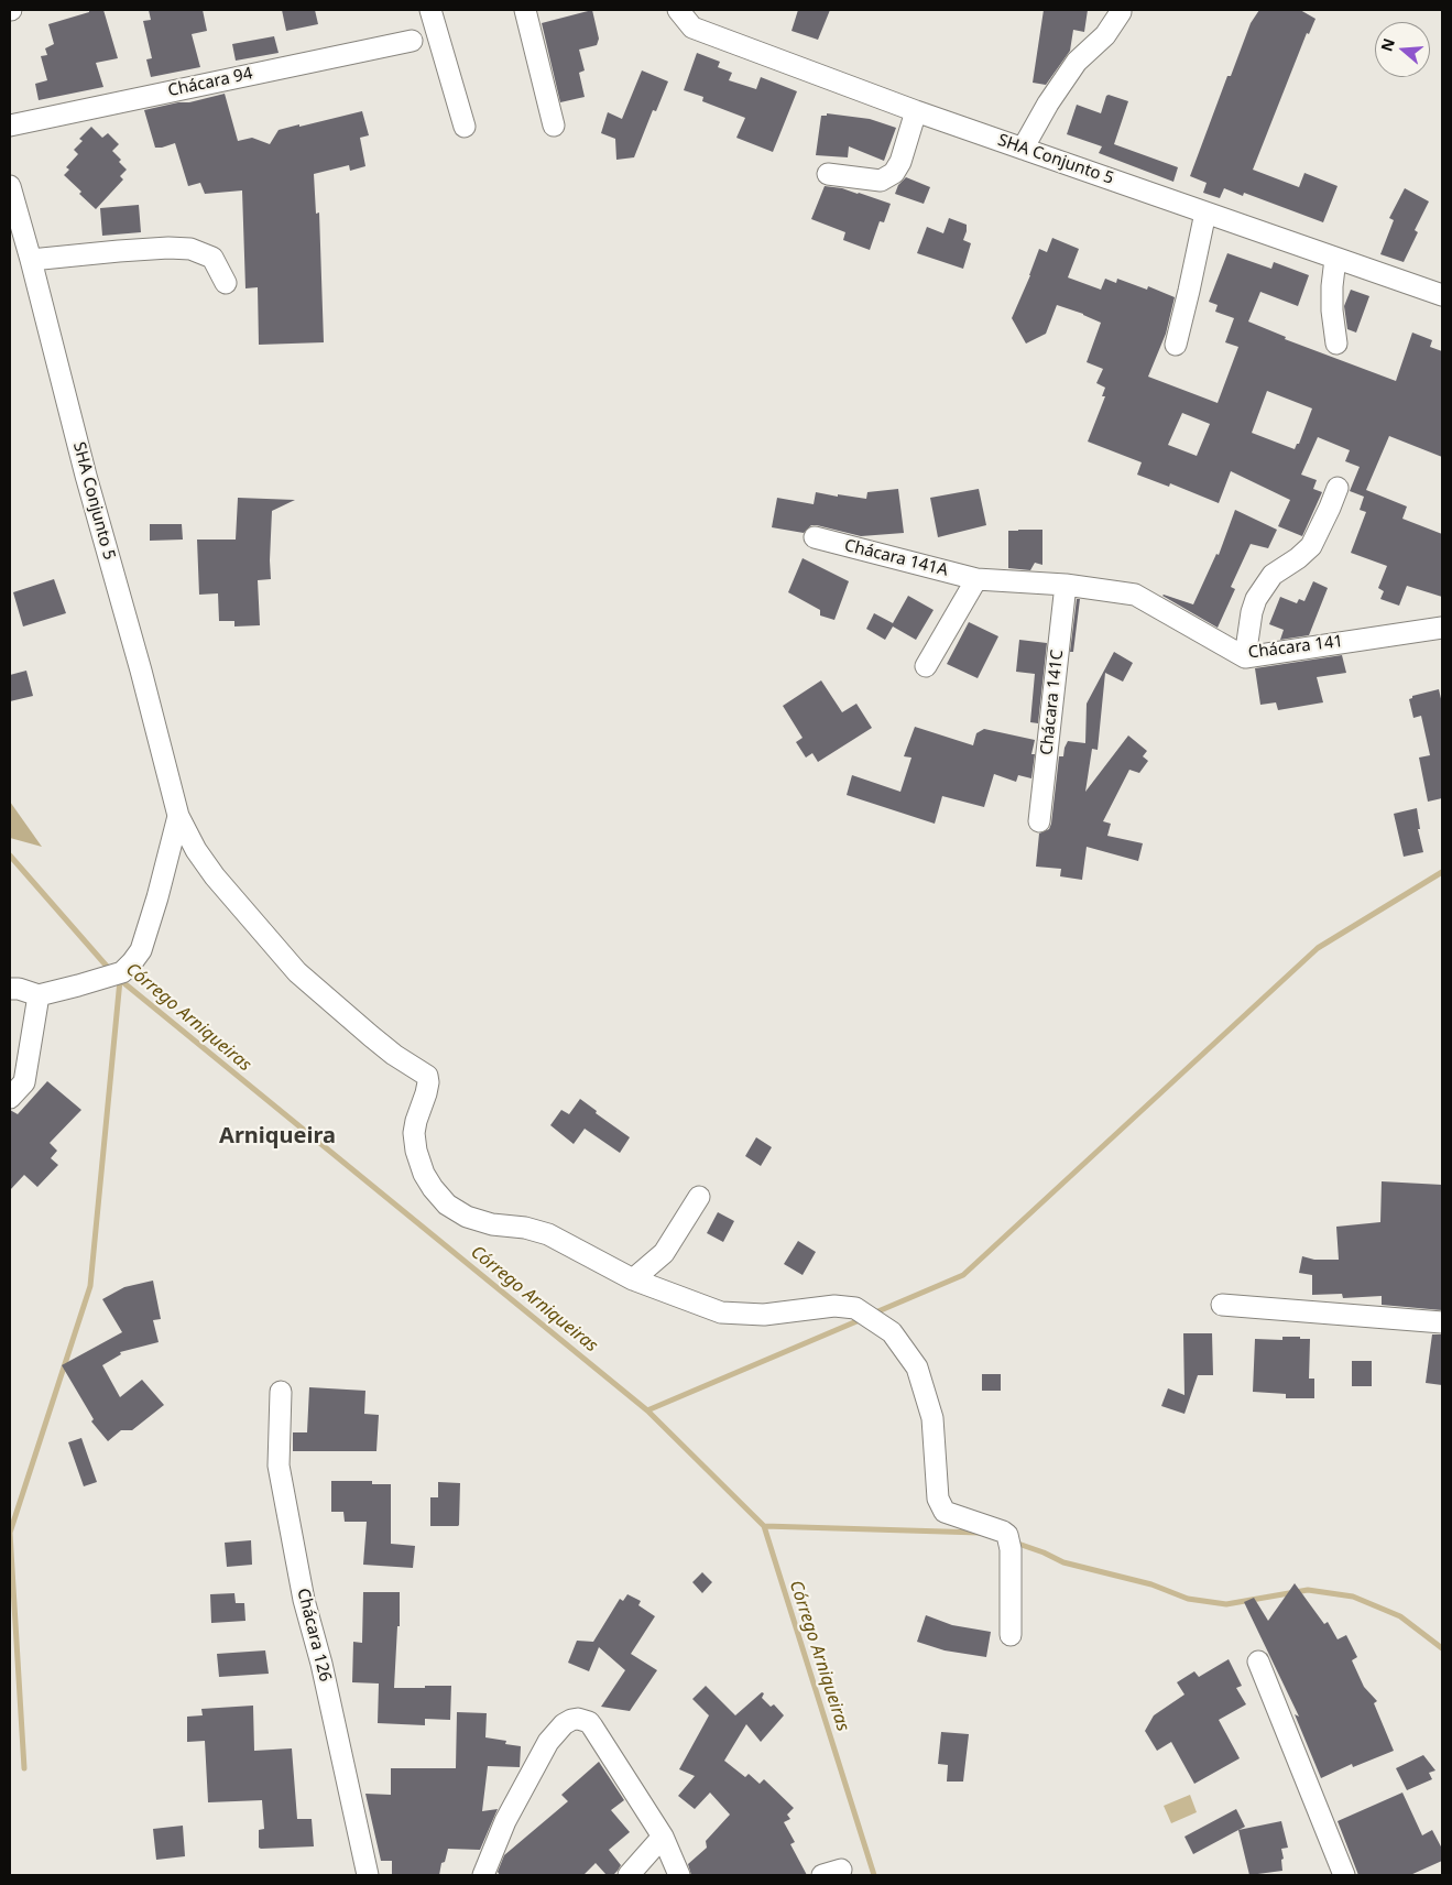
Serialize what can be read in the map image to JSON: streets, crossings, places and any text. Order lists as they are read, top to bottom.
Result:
{
  "streets": {
    "street": [
      "Chácara 94",
      "SHA Conjunto 5",
      "Chácara 141A",
      "Chácara 141",
      "Chácara 141C",
      "Chácara 126"
    ]
  },
  "crossings": [
    ["Chácara 141A", "Chácara 141"],
    ["Chácara 141A", "Chácara 141C"],
    ["Chácara 141", "Chácara 141C"]
  ],
  "districts": ["Arniqueira"],
  "water": ["Córrego Arniqueiras"],
  "north": "left"
}
